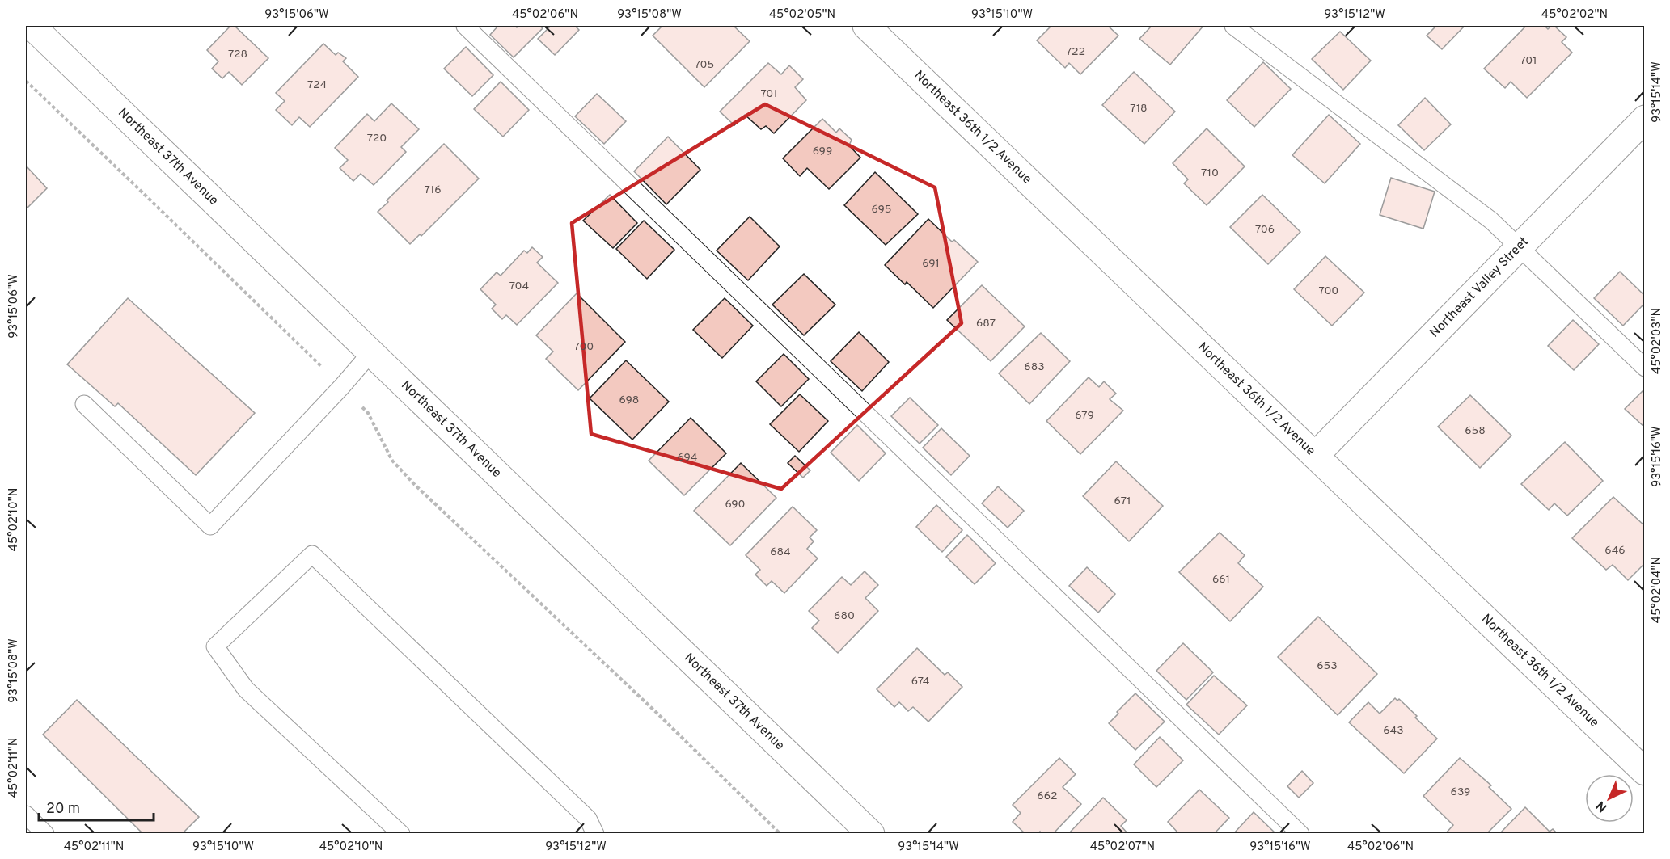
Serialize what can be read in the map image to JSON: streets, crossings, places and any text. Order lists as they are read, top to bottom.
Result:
{
  "streets": {
    "street": ["Northeast 36th 1/2 Avenue", "Northeast 37th Avenue", "Northeast Valley Street"]
  },
  "crossings": [
    ["Northeast 36th 1/2 Avenue", "Northeast Valley Street"]
  ],
  "house_numbers": [
    "722",
    "728",
    "701",
    "705",
    "724",
    "701",
    "718",
    "720",
    "699",
    "710",
    "716",
    "695",
    "706",
    "691",
    "704",
    "700",
    "687",
    "700",
    "683",
    "698",
    "679",
    "658",
    "694",
    "671",
    "690",
    "646",
    "684",
    "661",
    "680",
    "653",
    "674",
    "643",
    "639",
    "662"
  ],
  "scale_bar": "20 m",
  "north": "bottom left",
  "coordinates": [
    "93°15'06\"W",
    "45°02'06\"N",
    "93°15'08\"W",
    "45°02'05\"N",
    "93°15'10\"W",
    "93°15'12\"W",
    "45°02'02\"N",
    "93°15'14\"W",
    "45°02'03\"N",
    "93°15'16\"W",
    "45°02'10\"N",
    "45°02'04\"N",
    "45°02'11\"N",
    "45°02'07\"N"
  ]
}
